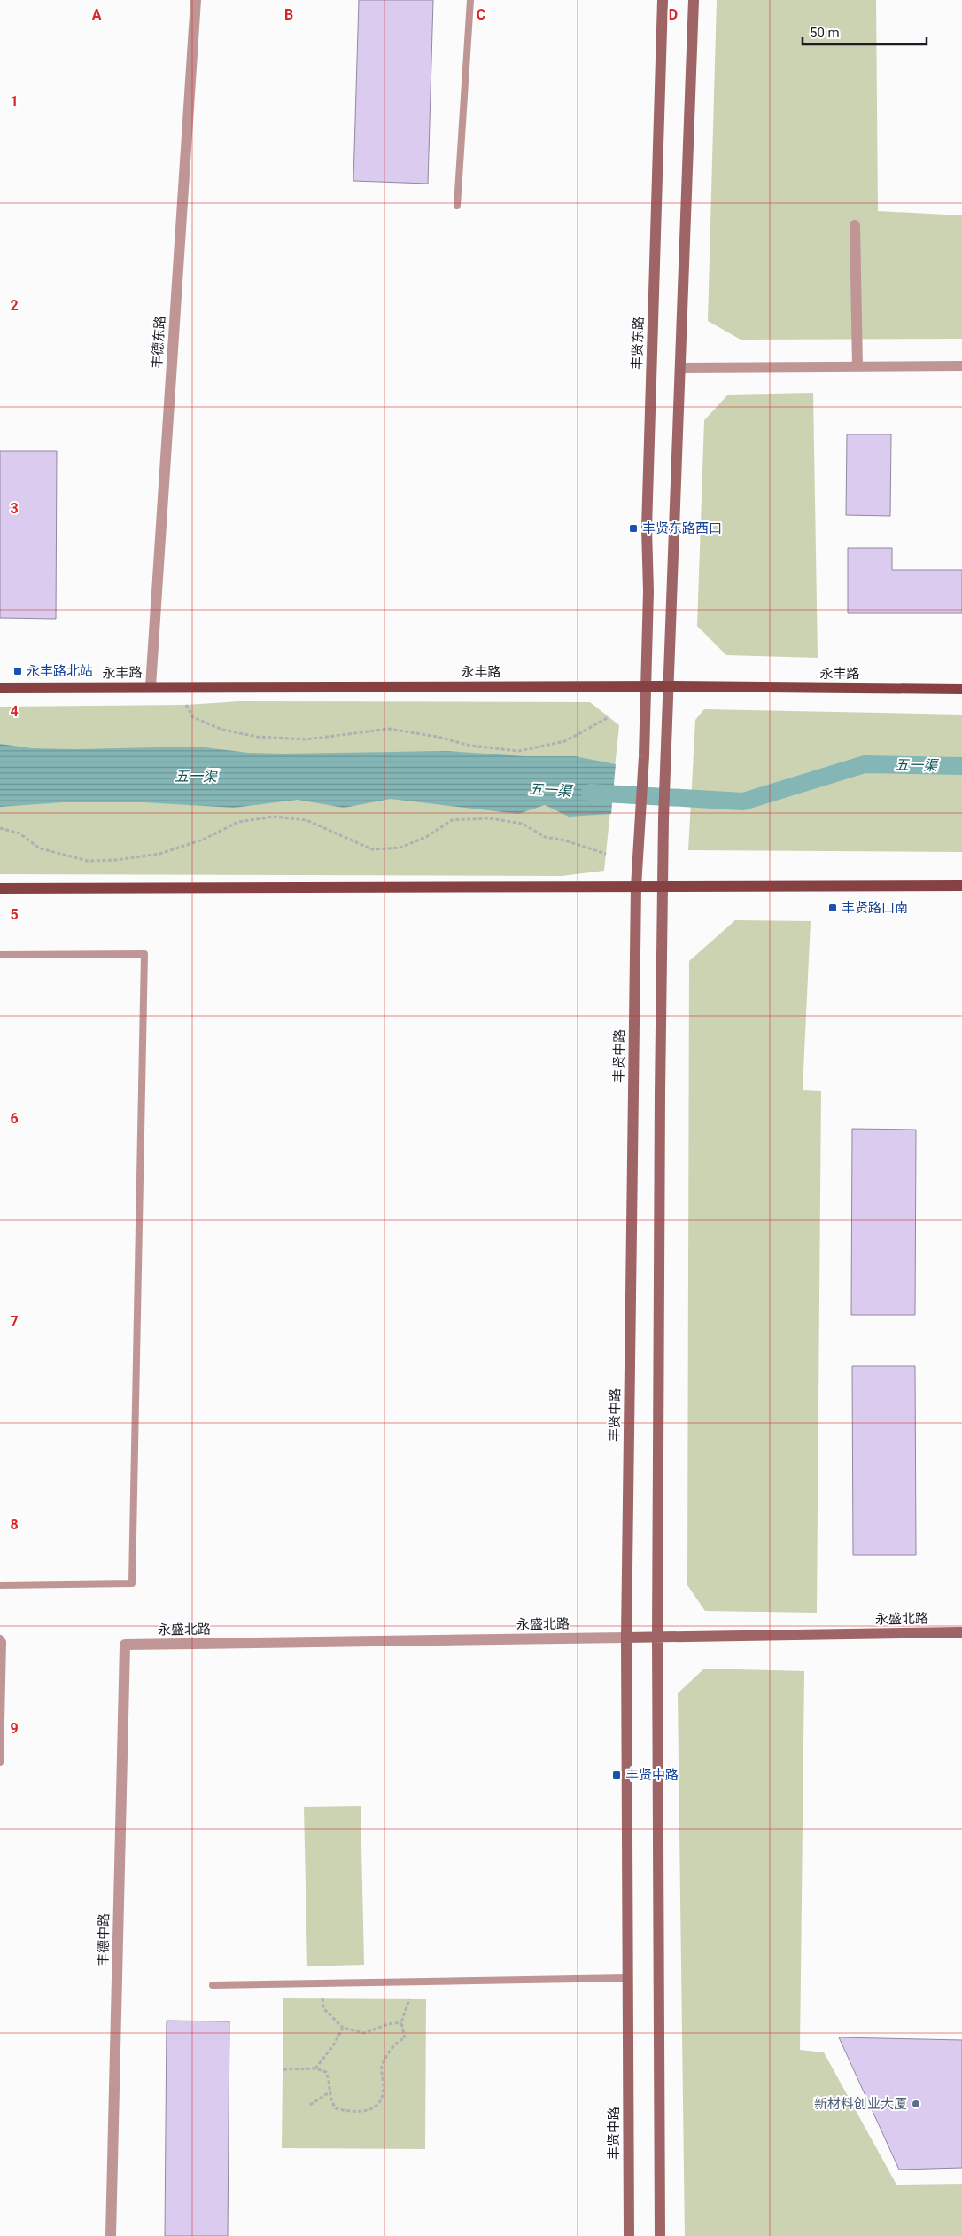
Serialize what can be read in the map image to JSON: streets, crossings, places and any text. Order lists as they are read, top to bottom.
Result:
{
  "streets": {
    "main road": ["永丰路"],
    "street": [
      "丰德东路",
      "丰贤东路",
      "丰贤中路",
      "永盛北路",
      "丰德中路"
    ]
  },
  "crossings": [
    ["丰德东路", "永丰路"],
    ["丰贤东路", "永丰路"],
    ["丰贤东路", "丰贤中路"],
    ["丰贤中路", "永盛北路"],
    ["永盛北路", "丰德中路"]
  ],
  "water": ["五一渠"],
  "places": {
    "transit": [
      "丰贤东路西口",
      "永丰路北站",
      "丰贤路口南",
      "丰贤中路"
    ],
    "other": ["新材料创业大厦"]
  },
  "scale_bar": "50 m",
  "grid": {
    "columns": [
      "A",
      "B",
      "C",
      "D"
    ],
    "rows": [
      "1",
      "2",
      "3",
      "4",
      "5",
      "6",
      "7",
      "8",
      "9"
    ]
  }
}
